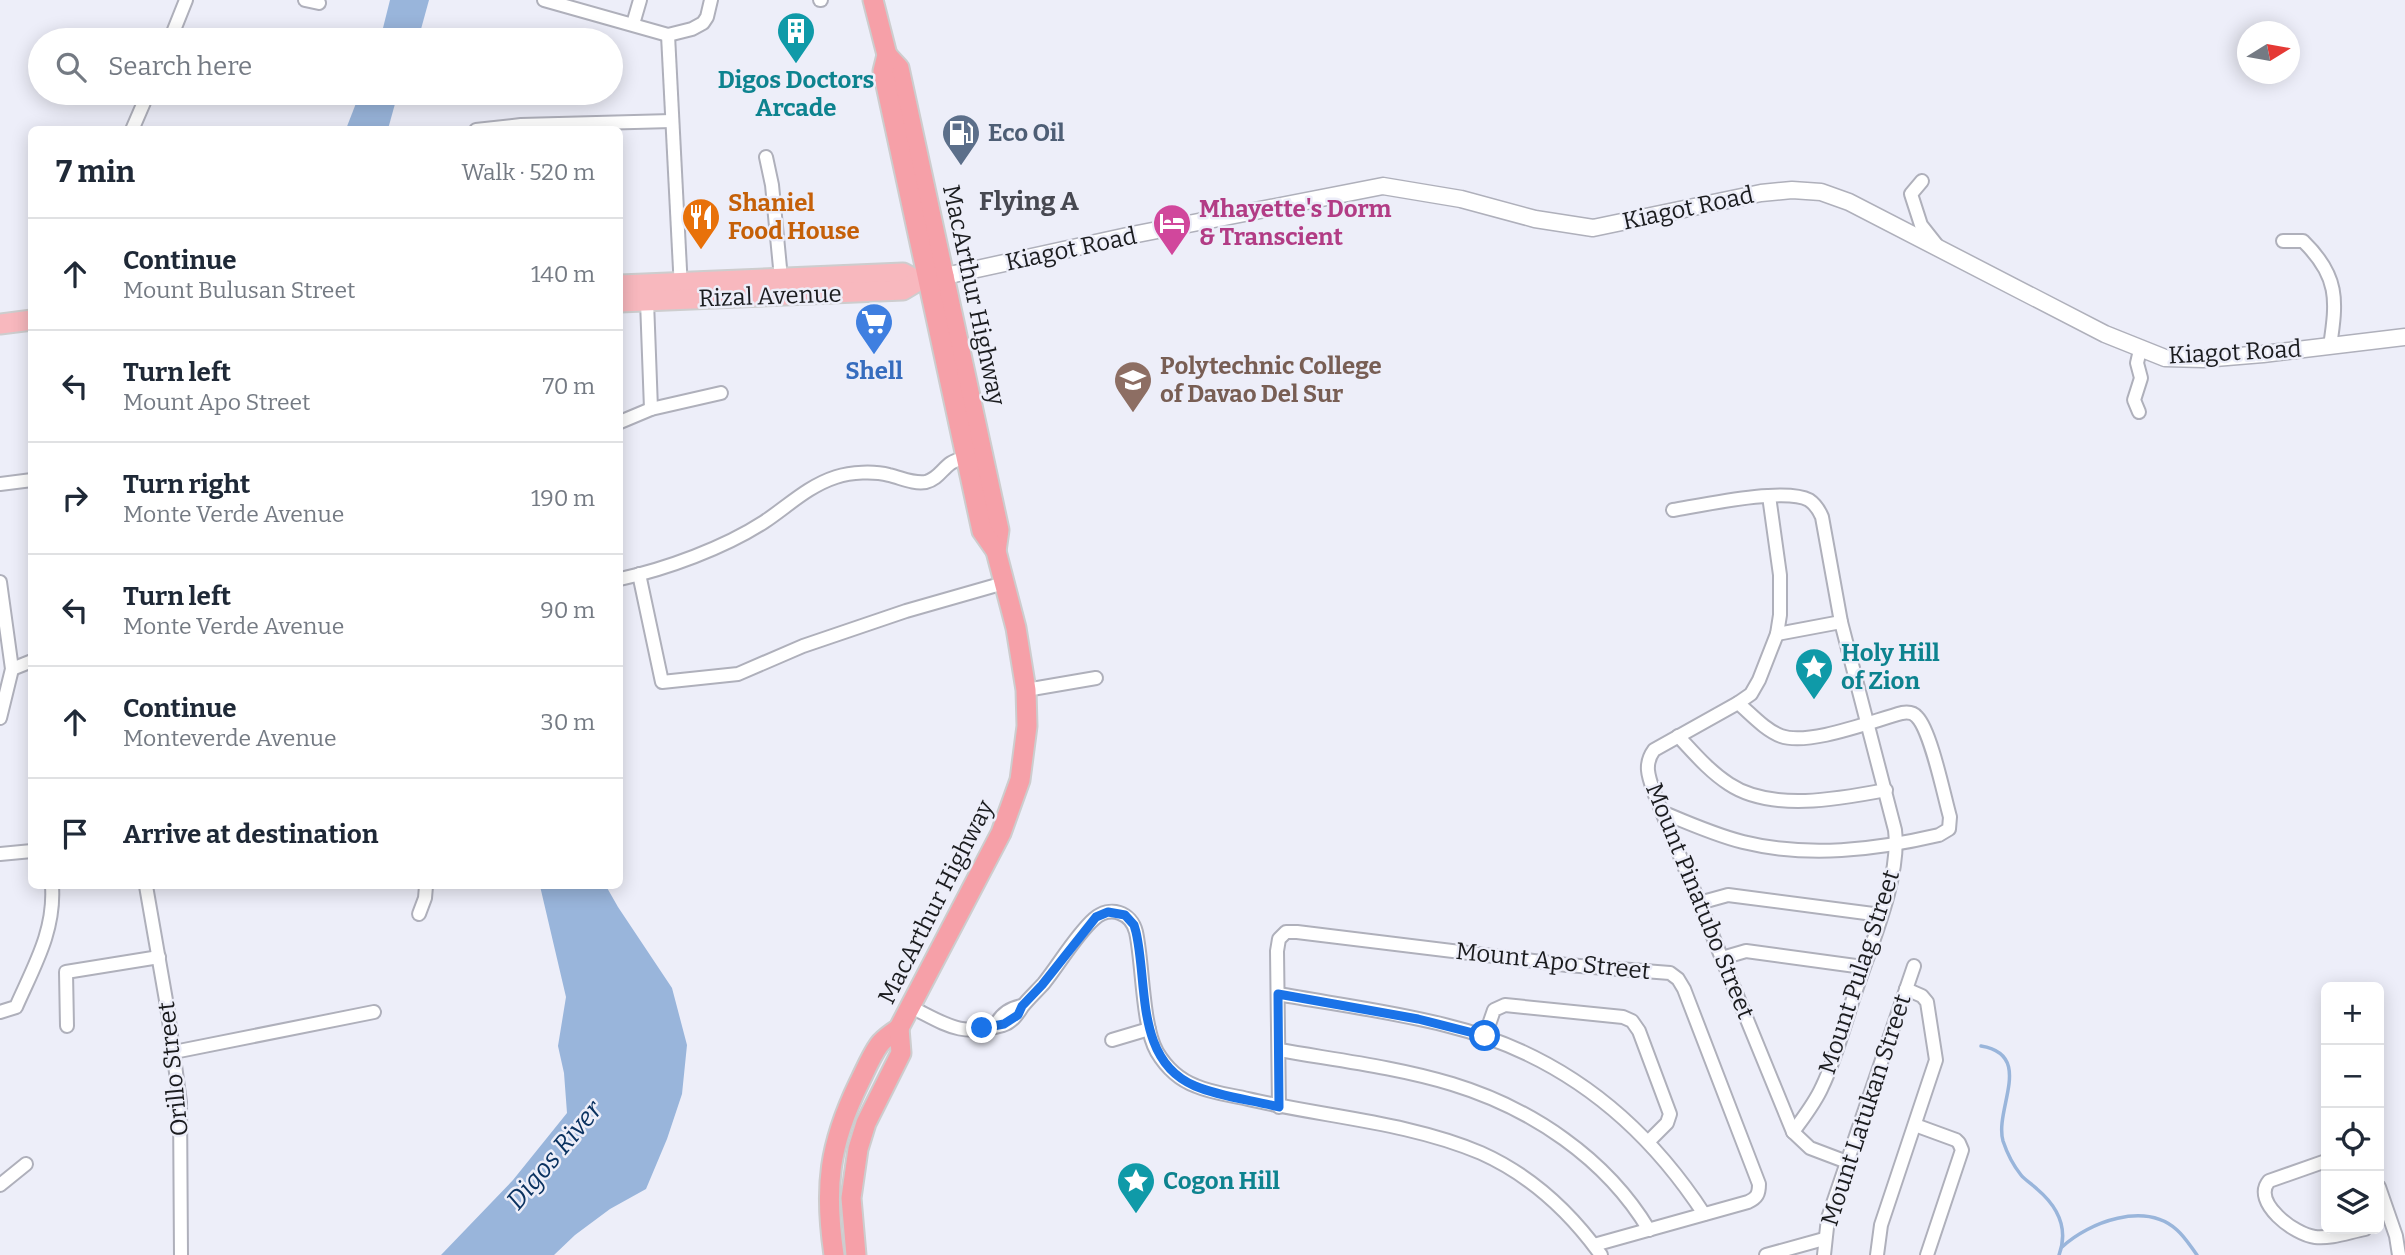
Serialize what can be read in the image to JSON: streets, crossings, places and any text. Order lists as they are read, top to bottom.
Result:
{
  "streets": {
    "highway": ["MacArthur Highway"],
    "main road": ["Rizal Avenue"],
    "street": [
      "Kiagot Road",
      "Mount Pinatubo Street",
      "Mount Apo Street",
      "Mount Pulag Street",
      "Orillo Street",
      "Mount Latukan Street"
    ]
  },
  "crossings": [
    ["Kiagot Road", "MacArthur Highway"],
    ["Kiagot Road", "Rizal Avenue"],
    ["MacArthur Highway", "Rizal Avenue"],
    ["Mount Pinatubo Street", "Mount Pulag Street"]
  ],
  "districts": ["Flying A"],
  "water": ["Digos River"],
  "places": {
    "building": ["Digos Doctors Arcade"],
    "fuel station": ["Eco Oil"],
    "restaurant": ["Shaniel Food House"],
    "hotel": ["Mhayette's Dorm & Transcient"],
    "supermarket": ["Shell"],
    "school or university": ["Polytechnic College of Davao Del Sur"],
    "place": ["Holy Hill of Zion", "Cogon Hill"]
  },
  "north": "right",
  "page": {
    "search": "Search here",
    "heading": ["7 min", "Walk · 520 m"],
    "list": [
      ["Continue", "Mount Bulusan Street", "140 m"],
      ["Turn left", "Mount Apo Street", "70 m"],
      ["Turn right", "Monte Verde Avenue", "190 m"],
      ["Turn left", "Monte Verde Avenue", "90 m"],
      ["Continue", "Monteverde Avenue", "30 m"],
      "Arrive at destination"
    ],
    "map_buttons": ["+", "−"]
  }
}
